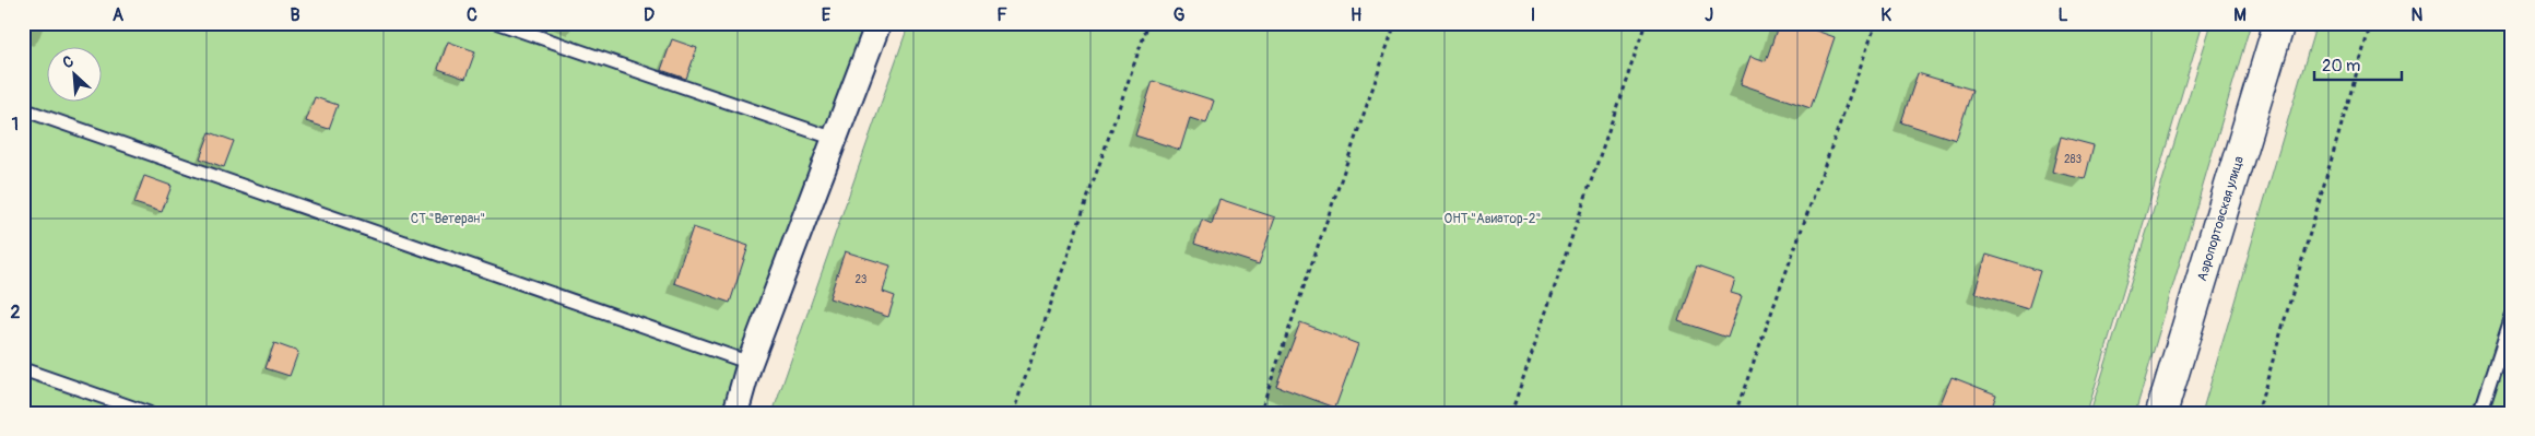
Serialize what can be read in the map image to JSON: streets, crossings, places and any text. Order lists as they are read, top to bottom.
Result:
{
  "streets": {
    "street": ["Аэропортовская улица"]
  },
  "parks": ["СТ \"Ветеран\"", "ОНТ \"Авиатор-2\""],
  "house_numbers": ["283", "23"],
  "scale_bar": "20 m",
  "north": "top left",
  "grid": {
    "columns": [
      "A",
      "B",
      "C",
      "D",
      "E",
      "F",
      "G",
      "H",
      "I",
      "J",
      "K",
      "L",
      "M",
      "N"
    ],
    "rows": ["1", "2"]
  }
}
